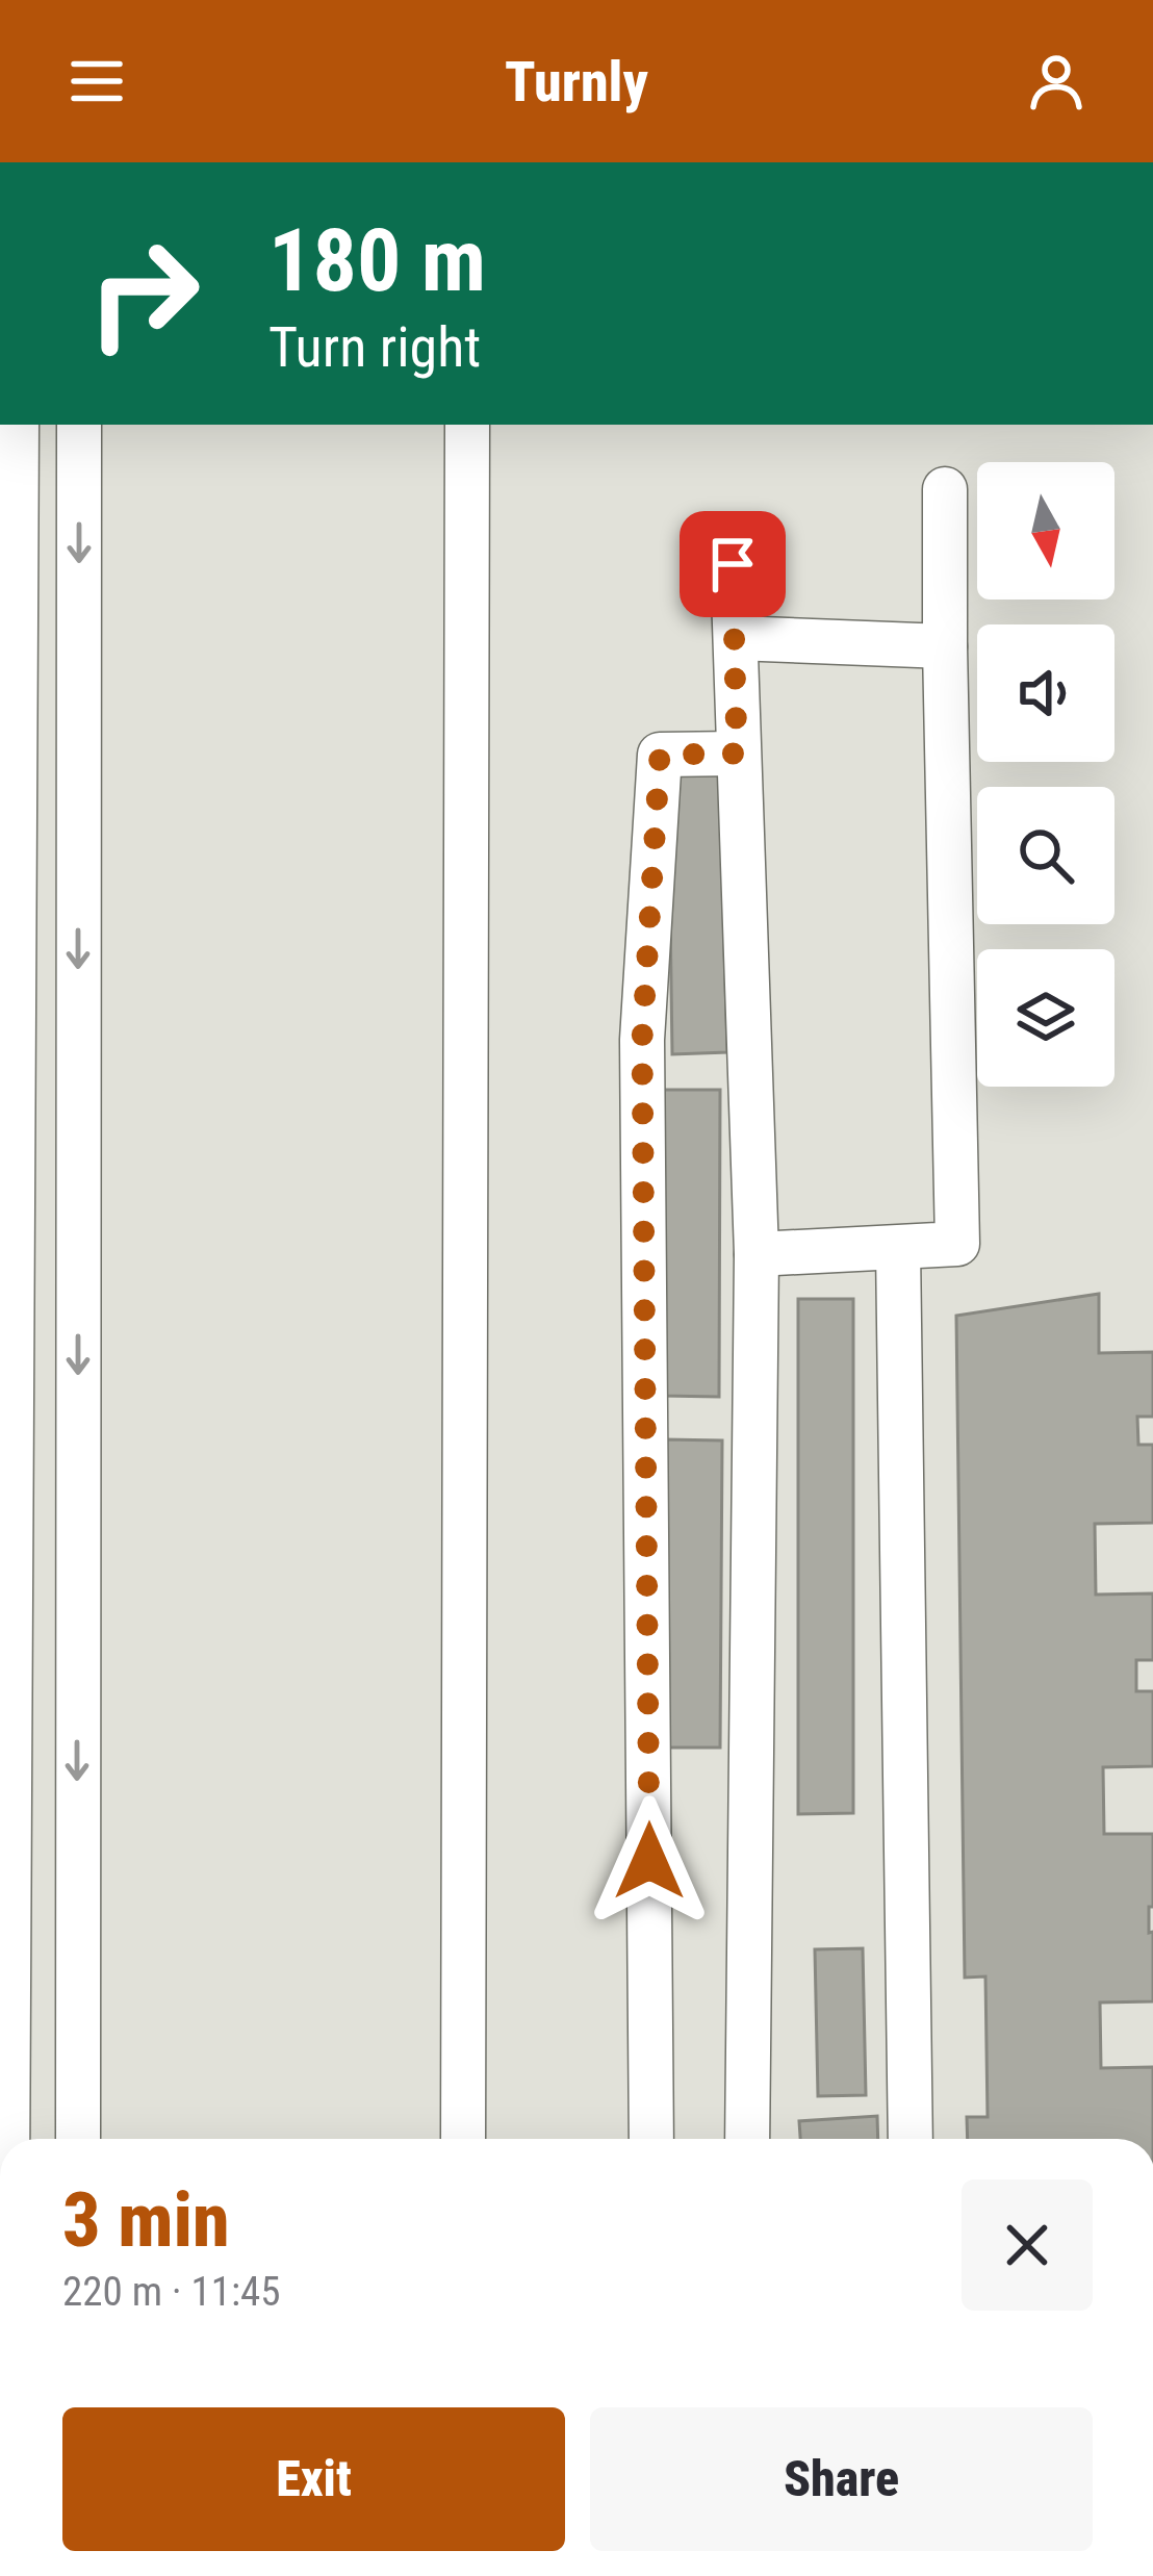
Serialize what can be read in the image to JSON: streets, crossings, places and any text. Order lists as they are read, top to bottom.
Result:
{
  "north": "bottom",
  "page": {
    "header": "Turnly",
    "turn": ["180 m", "Turn right"],
    "heading": ["3 min", "220 m · 11:45"],
    "buttons": ["Exit", "Share"]
  }
}
